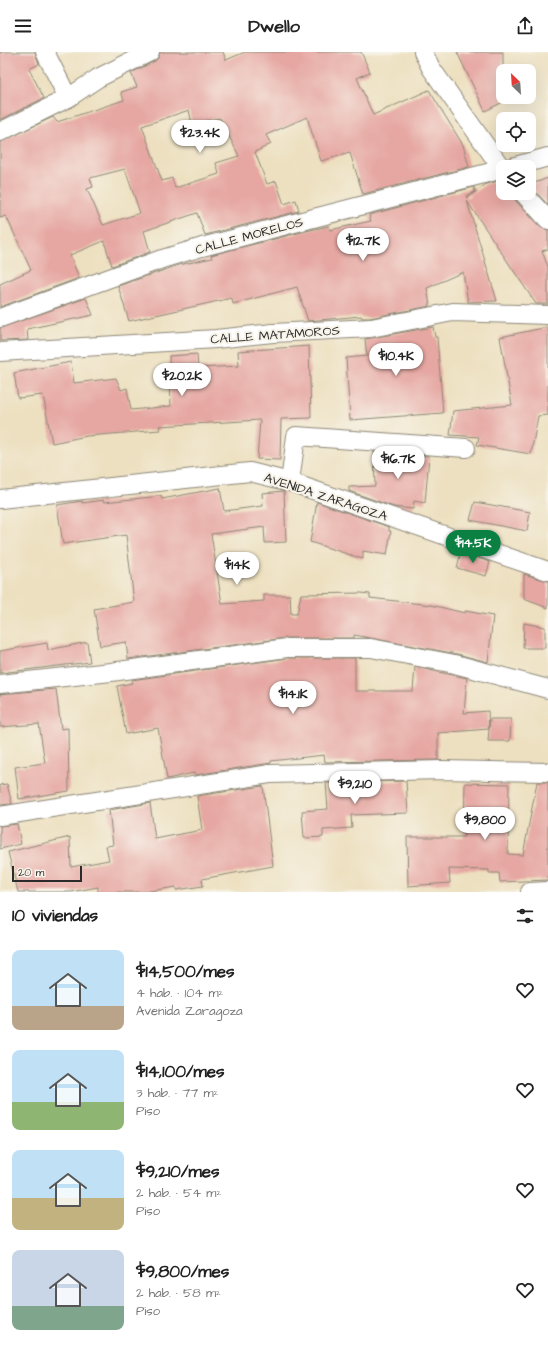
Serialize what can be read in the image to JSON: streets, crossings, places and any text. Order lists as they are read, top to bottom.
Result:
{
  "streets": {
    "street": ["CALLE MORELOS", "CALLE MATAMOROS", "AVENIDA ZARAGOZA"]
  },
  "scale_bar": "20 m",
  "north": "top left",
  "page": {
    "header": "Dwello",
    "price": [
      "$23.4K",
      "$12.7K",
      "$10.4K",
      "$20.2K",
      "$16.7K",
      "$14.5K",
      "$14K",
      "$14.1K",
      "$9,210",
      "$9,800"
    ],
    "scale": "20 m",
    "heading": "10 viviendas",
    "list": [
      {
        "name": "$14,500/mes",
        "note": "4 hab. · 104 m² · Avenida Zaragoza"
      },
      {
        "name": "$14,100/mes",
        "note": "3 hab. · 77 m² · Piso"
      },
      {
        "name": "$9,210/mes",
        "note": "2 hab. · 54 m² · Piso"
      },
      {
        "name": "$9,800/mes",
        "note": "2 hab. · 58 m² · Piso"
      }
    ]
  }
}
